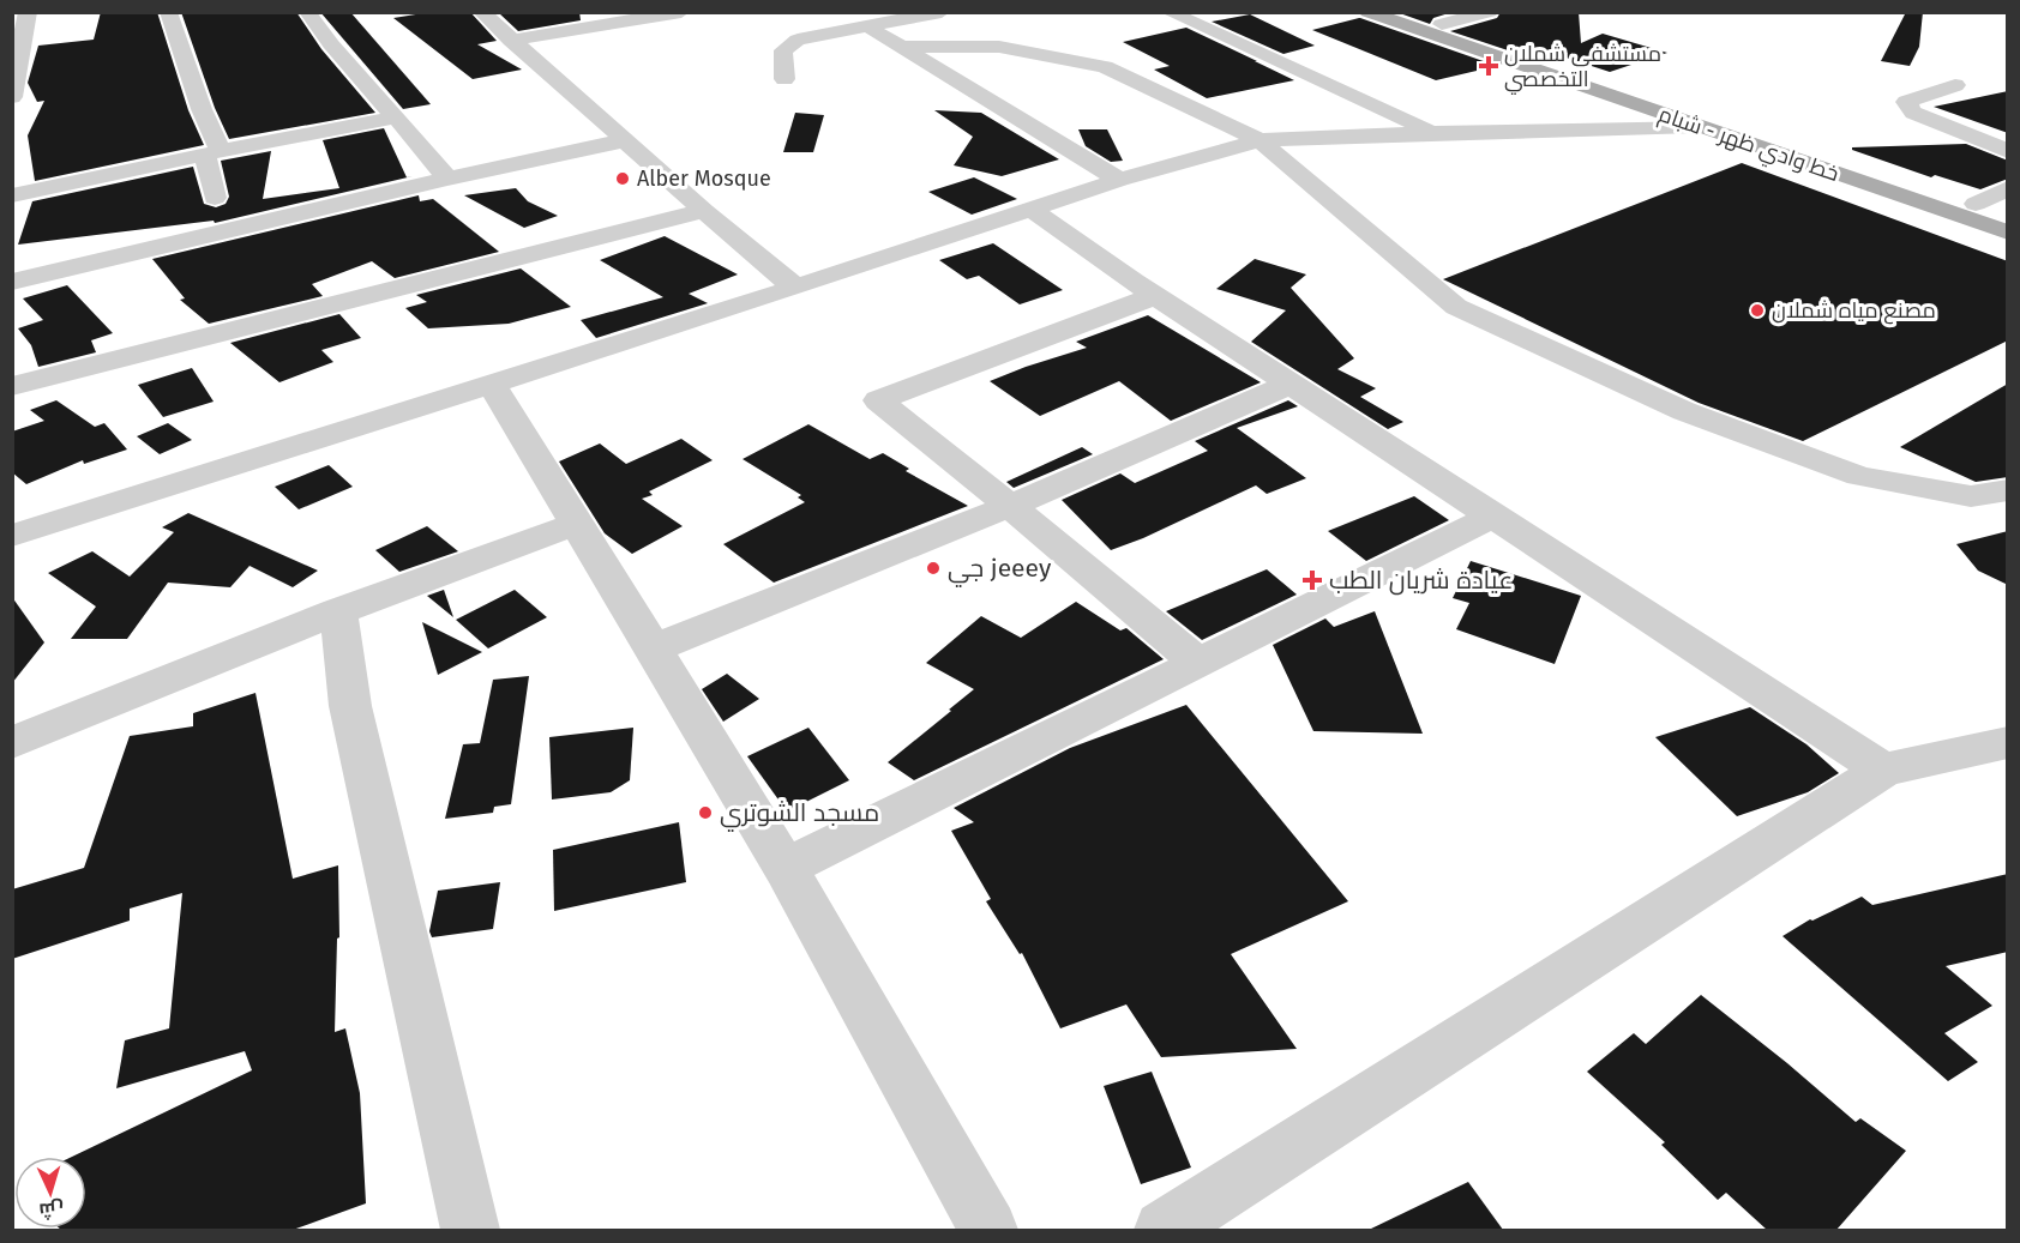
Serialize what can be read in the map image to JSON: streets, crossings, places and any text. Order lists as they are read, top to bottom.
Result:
{
  "streets": {
    "main road": ["خط وادي ظهر - شبام"]
  },
  "places": {
    "health": ["مستشفى شملان التخصصي", "عيادة شريان الطب"],
    "other": [
      "Alber Mosque",
      "مصنع مياه شملان",
      "جي jeeey",
      "مسجد الشوتري"
    ]
  },
  "north": "bottom"
}
